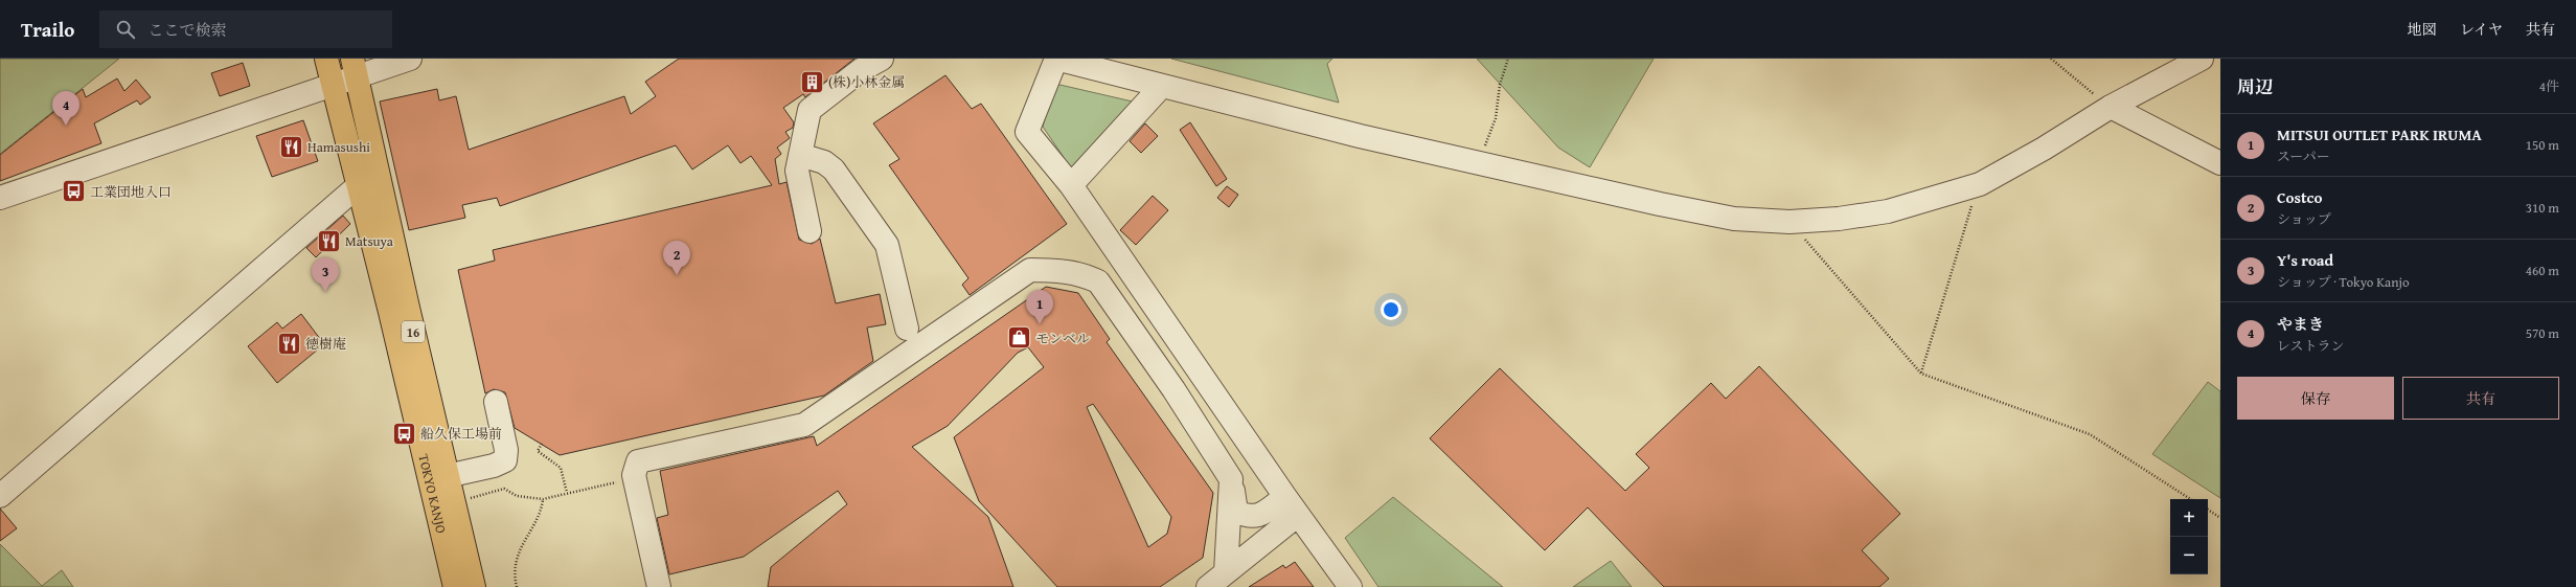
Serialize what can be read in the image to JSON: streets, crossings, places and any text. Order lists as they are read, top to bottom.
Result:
{
  "streets": {
    "highway": ["16", "TOKYO KANJO"]
  },
  "places": {
    "building": ["(株)小林金属"],
    "restaurant": ["Hamasushi", "Matsuya", "徳樹庵"],
    "bus stop": ["工業団地入口", "船久保工場前"],
    "shop": ["モンベル"]
  },
  "page": {
    "header": "Trailo",
    "search": "ここで検索",
    "nav": ["地図", "レイヤ", "共有"],
    "heading": ["周辺", "4件"],
    "pins": [
      "4",
      "2",
      "3",
      "1"
    ],
    "list": [
      {
        "mark": "1",
        "name": "MITSUI OUTLET PARK IRUMA",
        "note": "スーパー",
        "value": "150 m"
      },
      {
        "mark": "2",
        "name": "Costco",
        "note": "ショップ",
        "value": "310 m"
      },
      {
        "mark": "3",
        "name": "Y's road",
        "note": "ショップ · Tokyo Kanjo",
        "value": "460 m"
      },
      {
        "mark": "4",
        "name": "やまき",
        "note": "レストラン",
        "value": "570 m"
      }
    ],
    "buttons": ["保存", "共有"],
    "map_buttons": ["+", "−"]
  }
}
